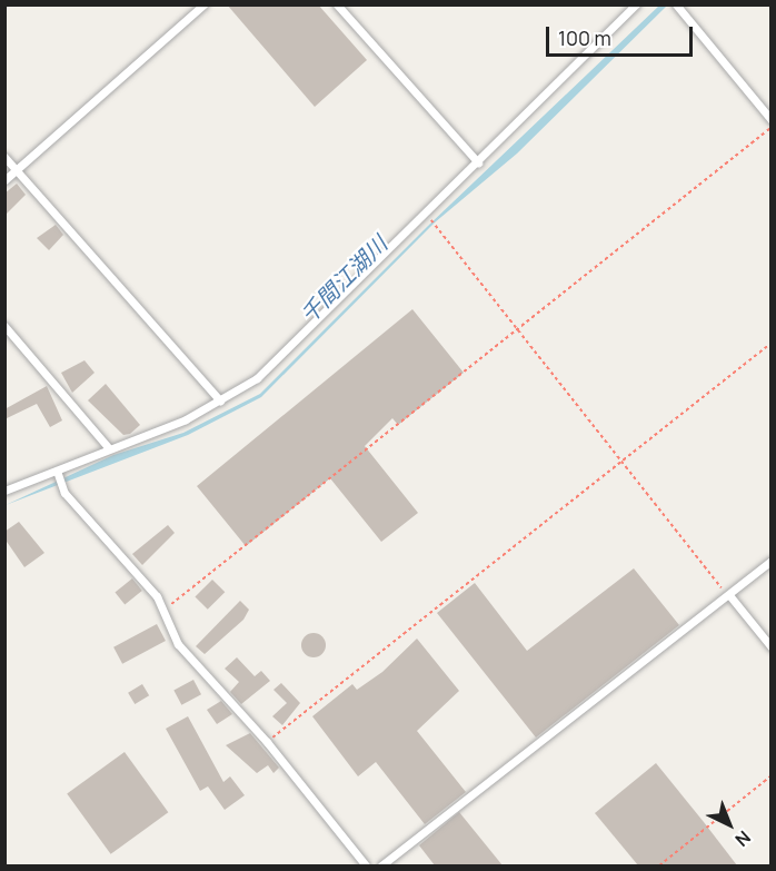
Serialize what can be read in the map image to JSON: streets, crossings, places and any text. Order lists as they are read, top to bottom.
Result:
{
  "water": ["千間江湖川"],
  "scale_bar": "100 m",
  "north": "bottom right"
}
